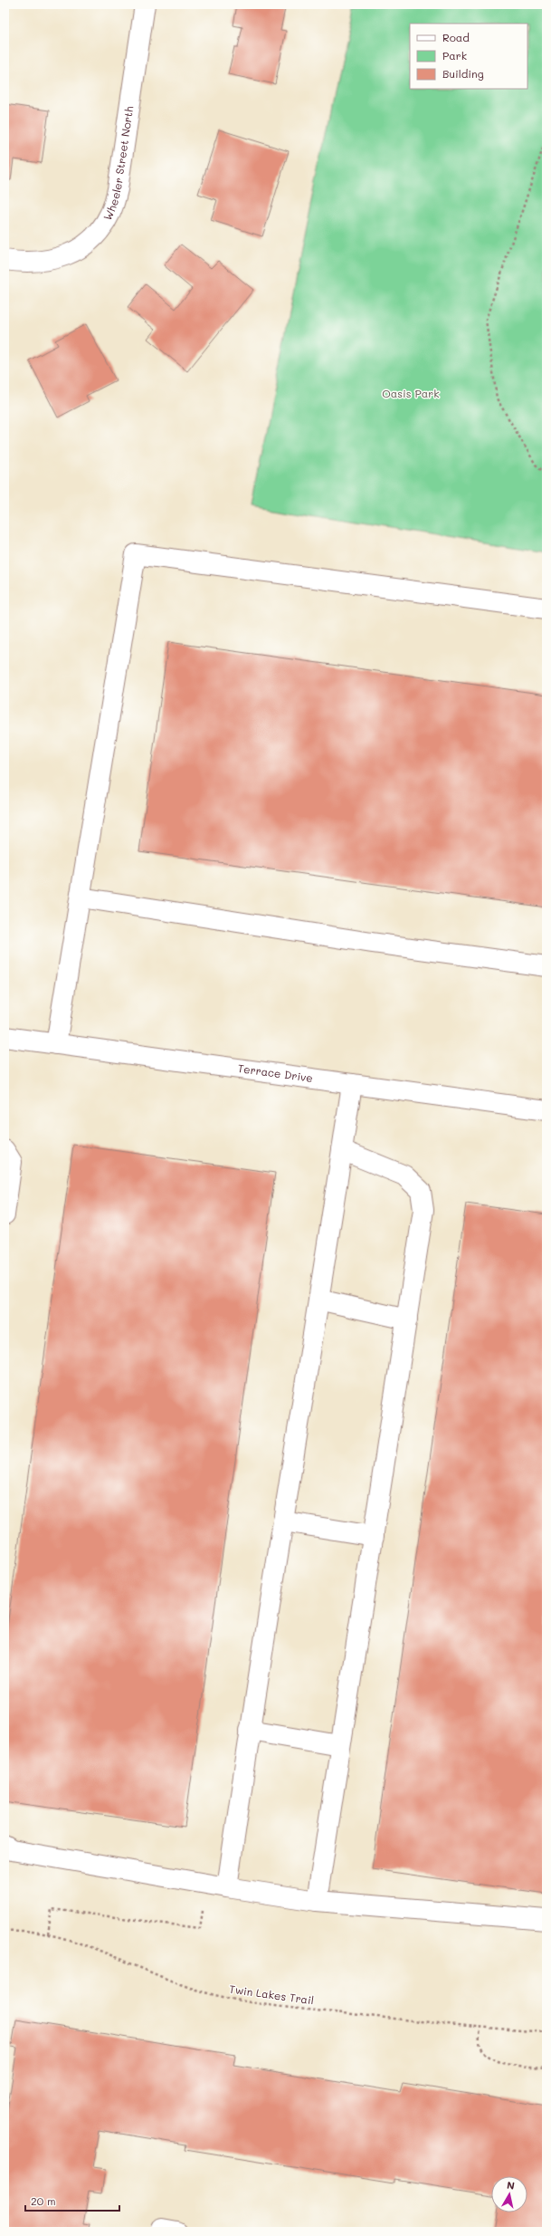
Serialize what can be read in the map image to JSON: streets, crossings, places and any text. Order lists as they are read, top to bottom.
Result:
{
  "streets": {
    "street": ["Wheeler Street North", "Terrace Drive"],
    "path": ["Twin Lakes Trail"]
  },
  "parks": ["Oasis Park"],
  "legend": ["Road", "Park", "Building"],
  "scale_bar": "20 m",
  "north": "top"
}
